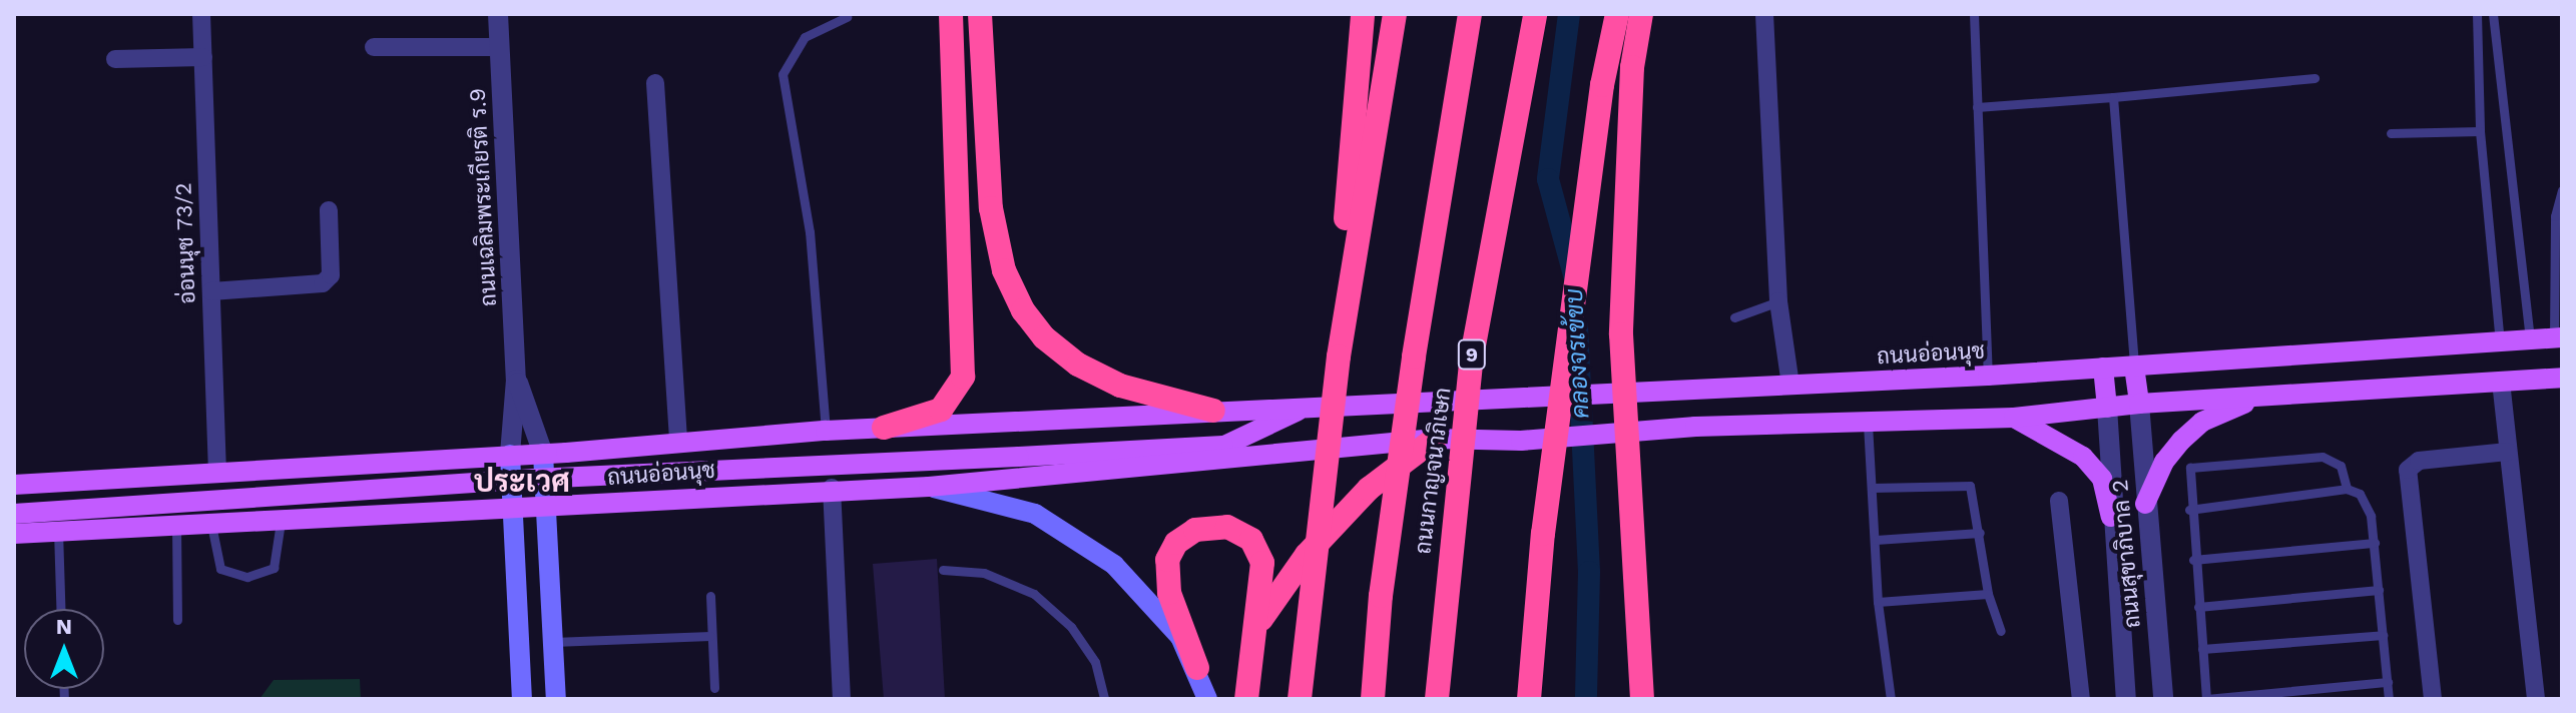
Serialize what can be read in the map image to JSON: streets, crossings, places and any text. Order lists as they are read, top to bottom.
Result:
{
  "streets": {
    "highway": ["9", "ถนนกาญจนาภิเษก"],
    "main road": ["ถนนเฉลิมพระเกียรติ ร.9", "ถนนอ่อนนุช"],
    "street": ["อ่อนนุช 73/2", "ถนนสุขาภิบาล 2"]
  },
  "crossings": [
    ["ถนนเฉลิมพระเกียรติ ร.9", "ถนนอ่อนนุช"],
    ["อ่อนนุช 73/2", "ถนนอ่อนนุช"],
    ["ถนนอ่อนนุช", "ถนนสุขาภิบาล 2"]
  ],
  "districts": ["ประเวศ"],
  "water": ["คลองจรเข้ขบ"],
  "north": "top"
}
